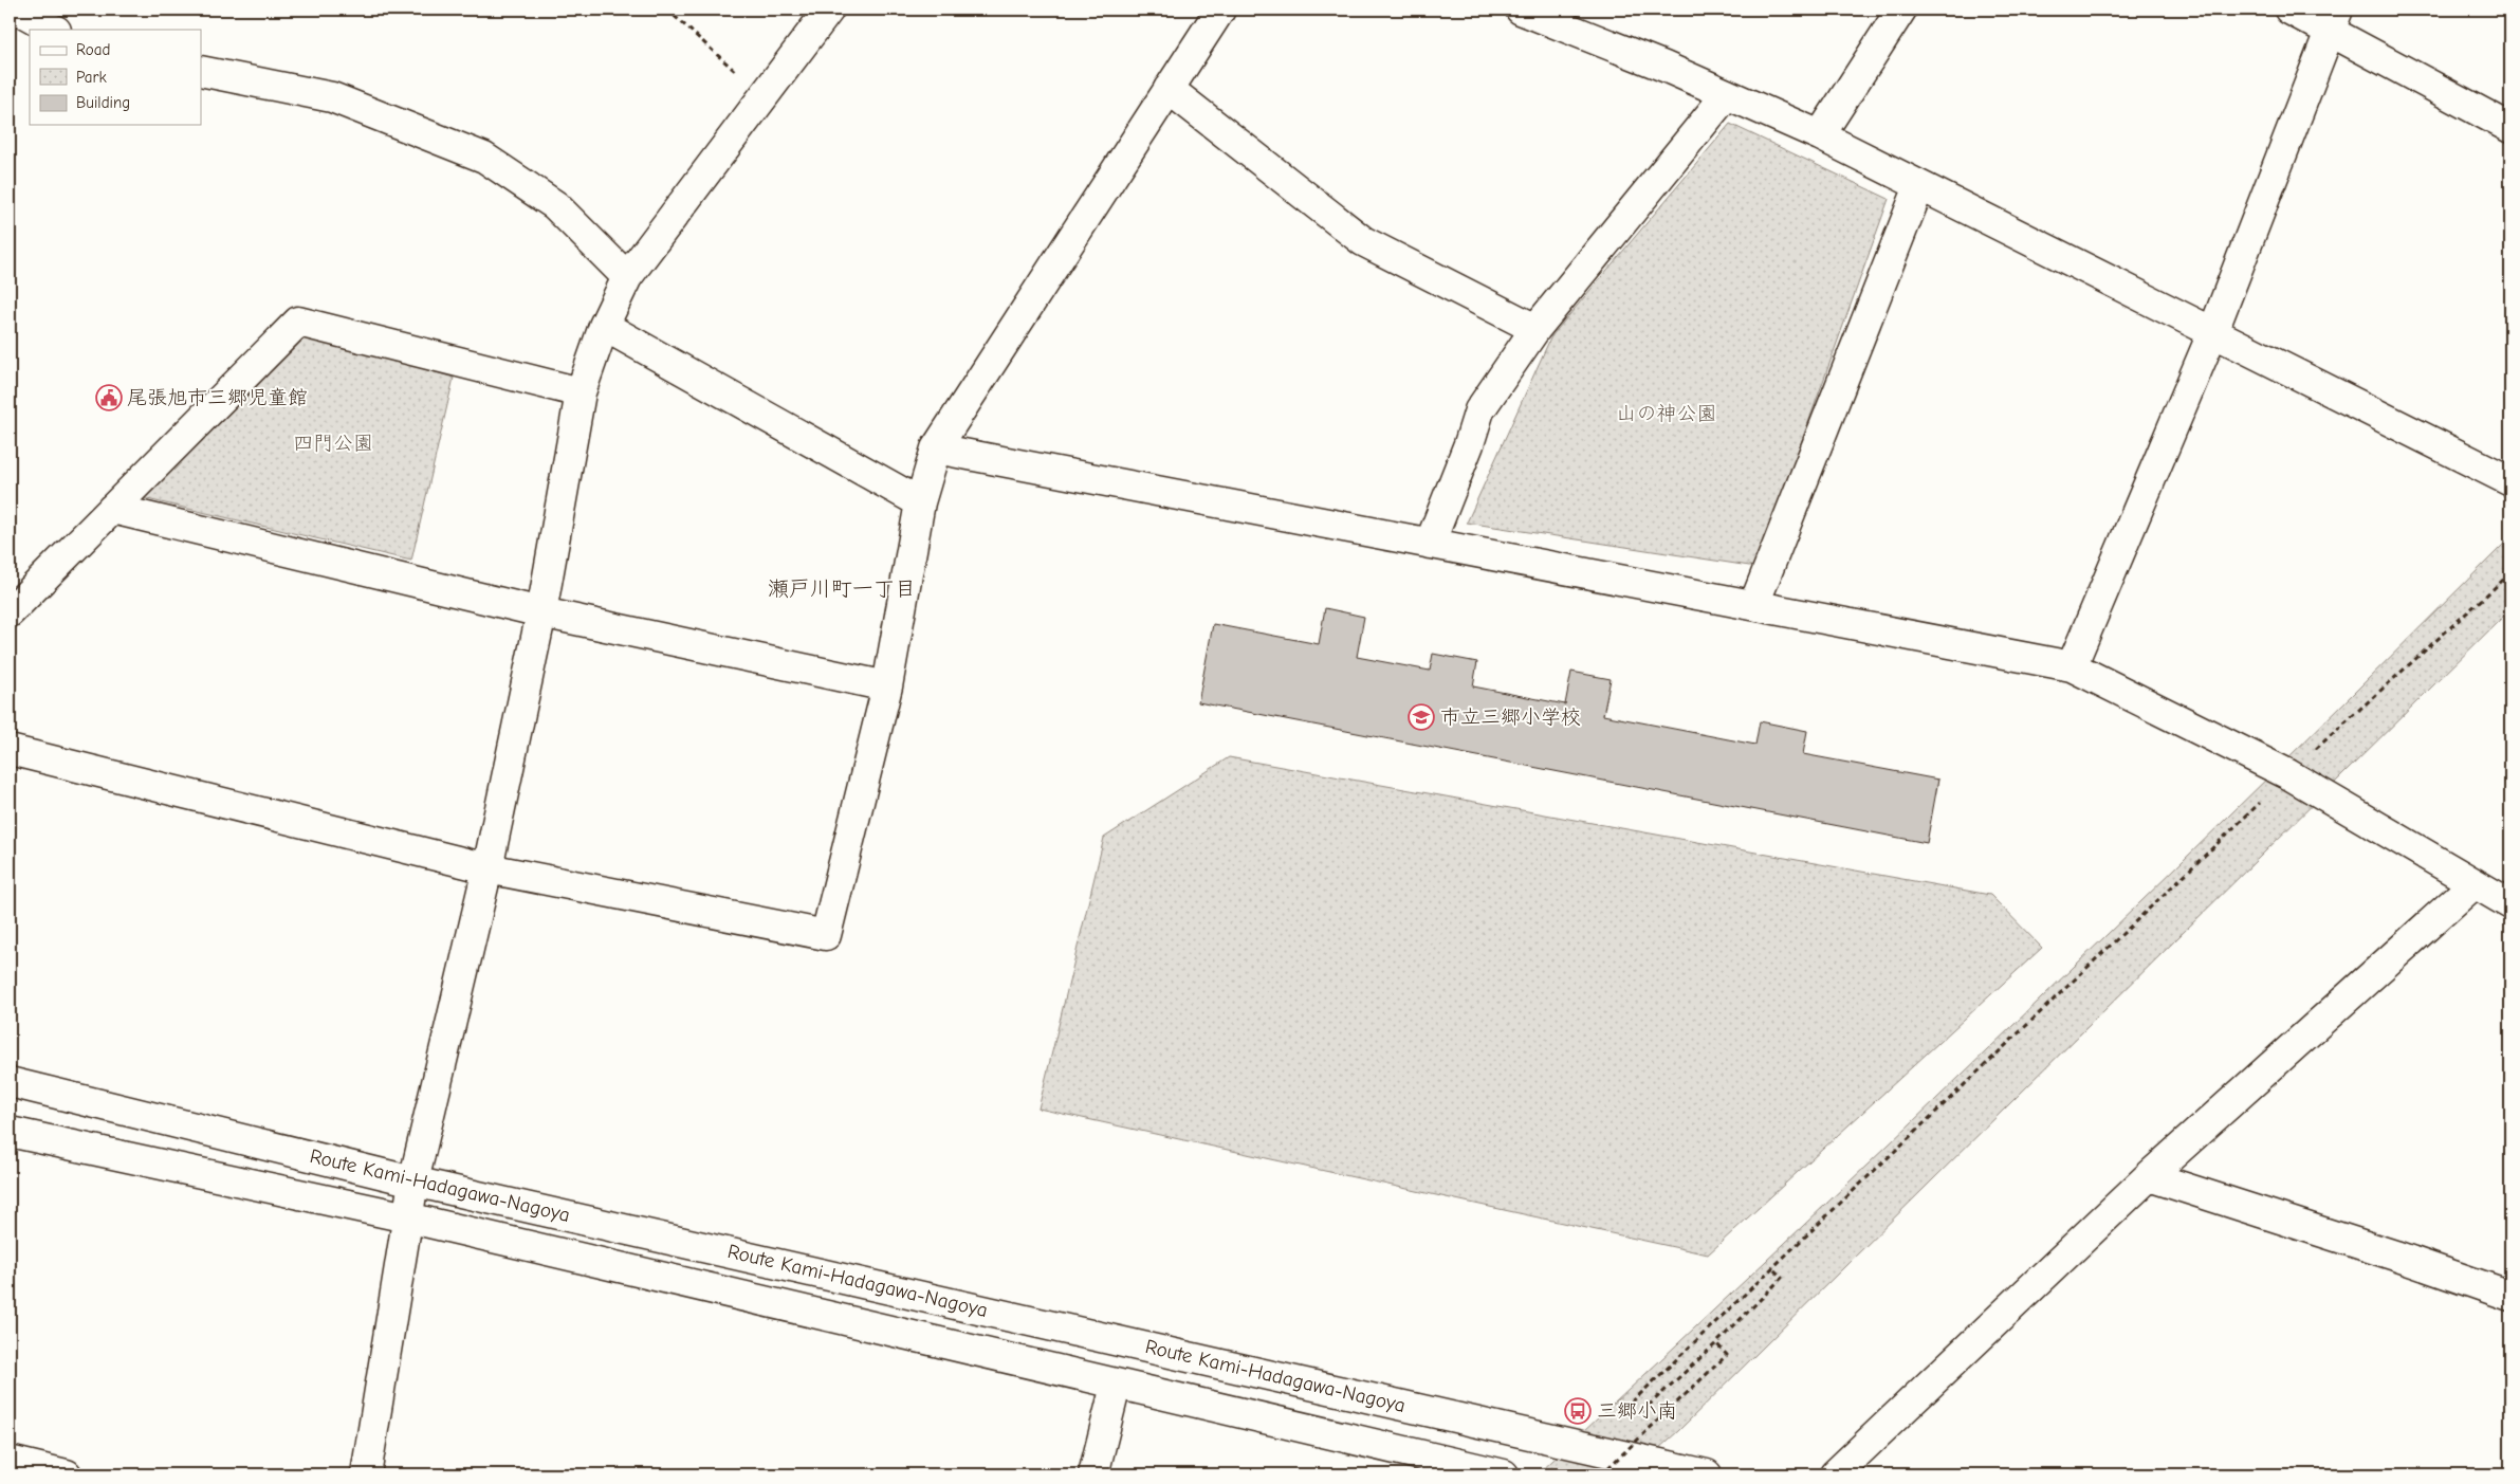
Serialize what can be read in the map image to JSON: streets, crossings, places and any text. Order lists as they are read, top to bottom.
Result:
{
  "streets": {
    "street": ["Route Kami-Hadagawa-Nagoya"]
  },
  "districts": ["瀬戸川町一丁目"],
  "parks": ["山の神公園", "四門公園"],
  "places": {
    "public building": ["尾張旭市三郷児童館"],
    "school or university": ["市立三郷小学校"],
    "bus stop": ["三郷小南"]
  },
  "legend": ["Road", "Park", "Building"]
}
